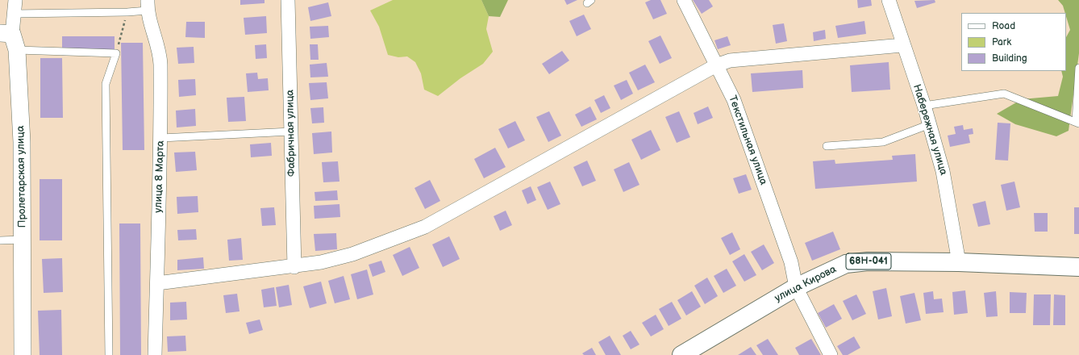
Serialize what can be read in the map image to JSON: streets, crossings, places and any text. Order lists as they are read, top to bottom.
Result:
{
  "streets": {
    "main road": ["68Н-041", "улица Кирова"],
    "street": [
      "Набережная улица",
      "Фабричная улица",
      "Текстильная улица",
      "Пролетарская улица",
      "улица 8 Марта"
    ]
  },
  "crossings": [
    ["Набережная улица", "улица Кирова"],
    ["Текстильная улица", "улица Кирова"]
  ],
  "legend": ["Road", "Park", "Building"]
}
